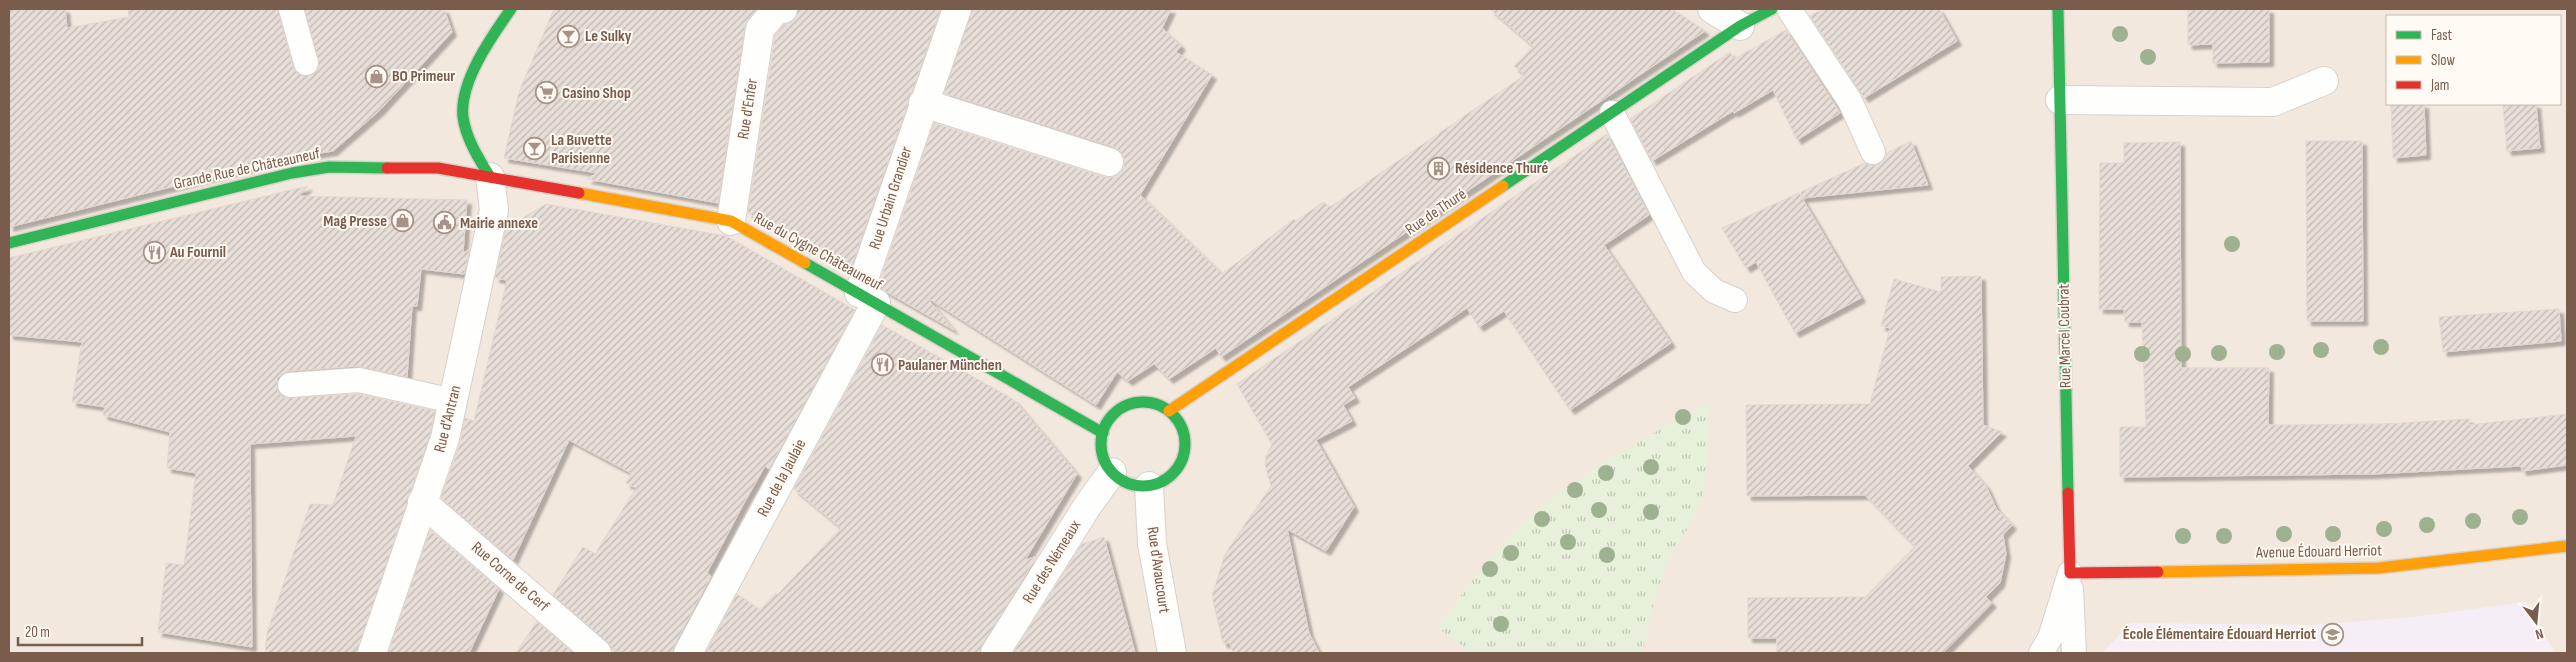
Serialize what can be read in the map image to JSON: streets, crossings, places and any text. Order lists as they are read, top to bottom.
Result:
{
  "streets": {
    "main road": [
      "Grande Rue de Châteauneuf",
      "Rue de Thuré",
      "Rue du Cygne Châteauneuf",
      "Rue Marcel Coubrat",
      "Avenue Édouard Herriot"
    ],
    "street": [
      "Rue d'Enfer",
      "Rue Urbain Grandier",
      "Rue d'Antran",
      "Rue de la Jaulaie",
      "Rue des Némeaux",
      "Rue d'Avaucourt",
      "Rue Corne de Cerf"
    ]
  },
  "crossings": [
    ["Rue d'Enfer", "Rue du Cygne Châteauneuf"],
    ["Grande Rue de Châteauneuf", "Rue du Cygne Châteauneuf"],
    ["Grande Rue de Châteauneuf", "Rue d'Antran"],
    ["Rue Urbain Grandier", "Rue du Cygne Châteauneuf"],
    ["Rue Urbain Grandier", "Rue de la Jaulaie"],
    ["Rue de Thuré", "Rue du Cygne Châteauneuf"],
    ["Rue de Thuré", "Rue des Némeaux"],
    ["Rue de Thuré", "Rue d'Avaucourt"],
    ["Rue du Cygne Châteauneuf", "Rue d'Antran"],
    ["Rue du Cygne Châteauneuf", "Rue de la Jaulaie"],
    ["Rue du Cygne Châteauneuf", "Rue des Némeaux"],
    ["Rue du Cygne Châteauneuf", "Rue d'Avaucourt"],
    ["Rue Marcel Coubrat", "Avenue Édouard Herriot"],
    ["Rue d'Antran", "Rue Corne de Cerf"],
    ["Rue des Némeaux", "Rue d'Avaucourt"]
  ],
  "places": {
    "bar": ["Le Sulky", "La Buvette Parisienne"],
    "shop": ["BO Primeur", "Mag Presse"],
    "supermarket": ["Casino Shop"],
    "building": ["Résidence Thuré"],
    "public building": ["Mairie annexe"],
    "restaurant": ["Au Fournil", "Paulaner München"],
    "school or university": ["École Élémentaire Édouard Herriot"]
  },
  "legend": ["Fast", "Slow", "Jam"],
  "scale_bar": "20 m",
  "north": "bottom"
}
